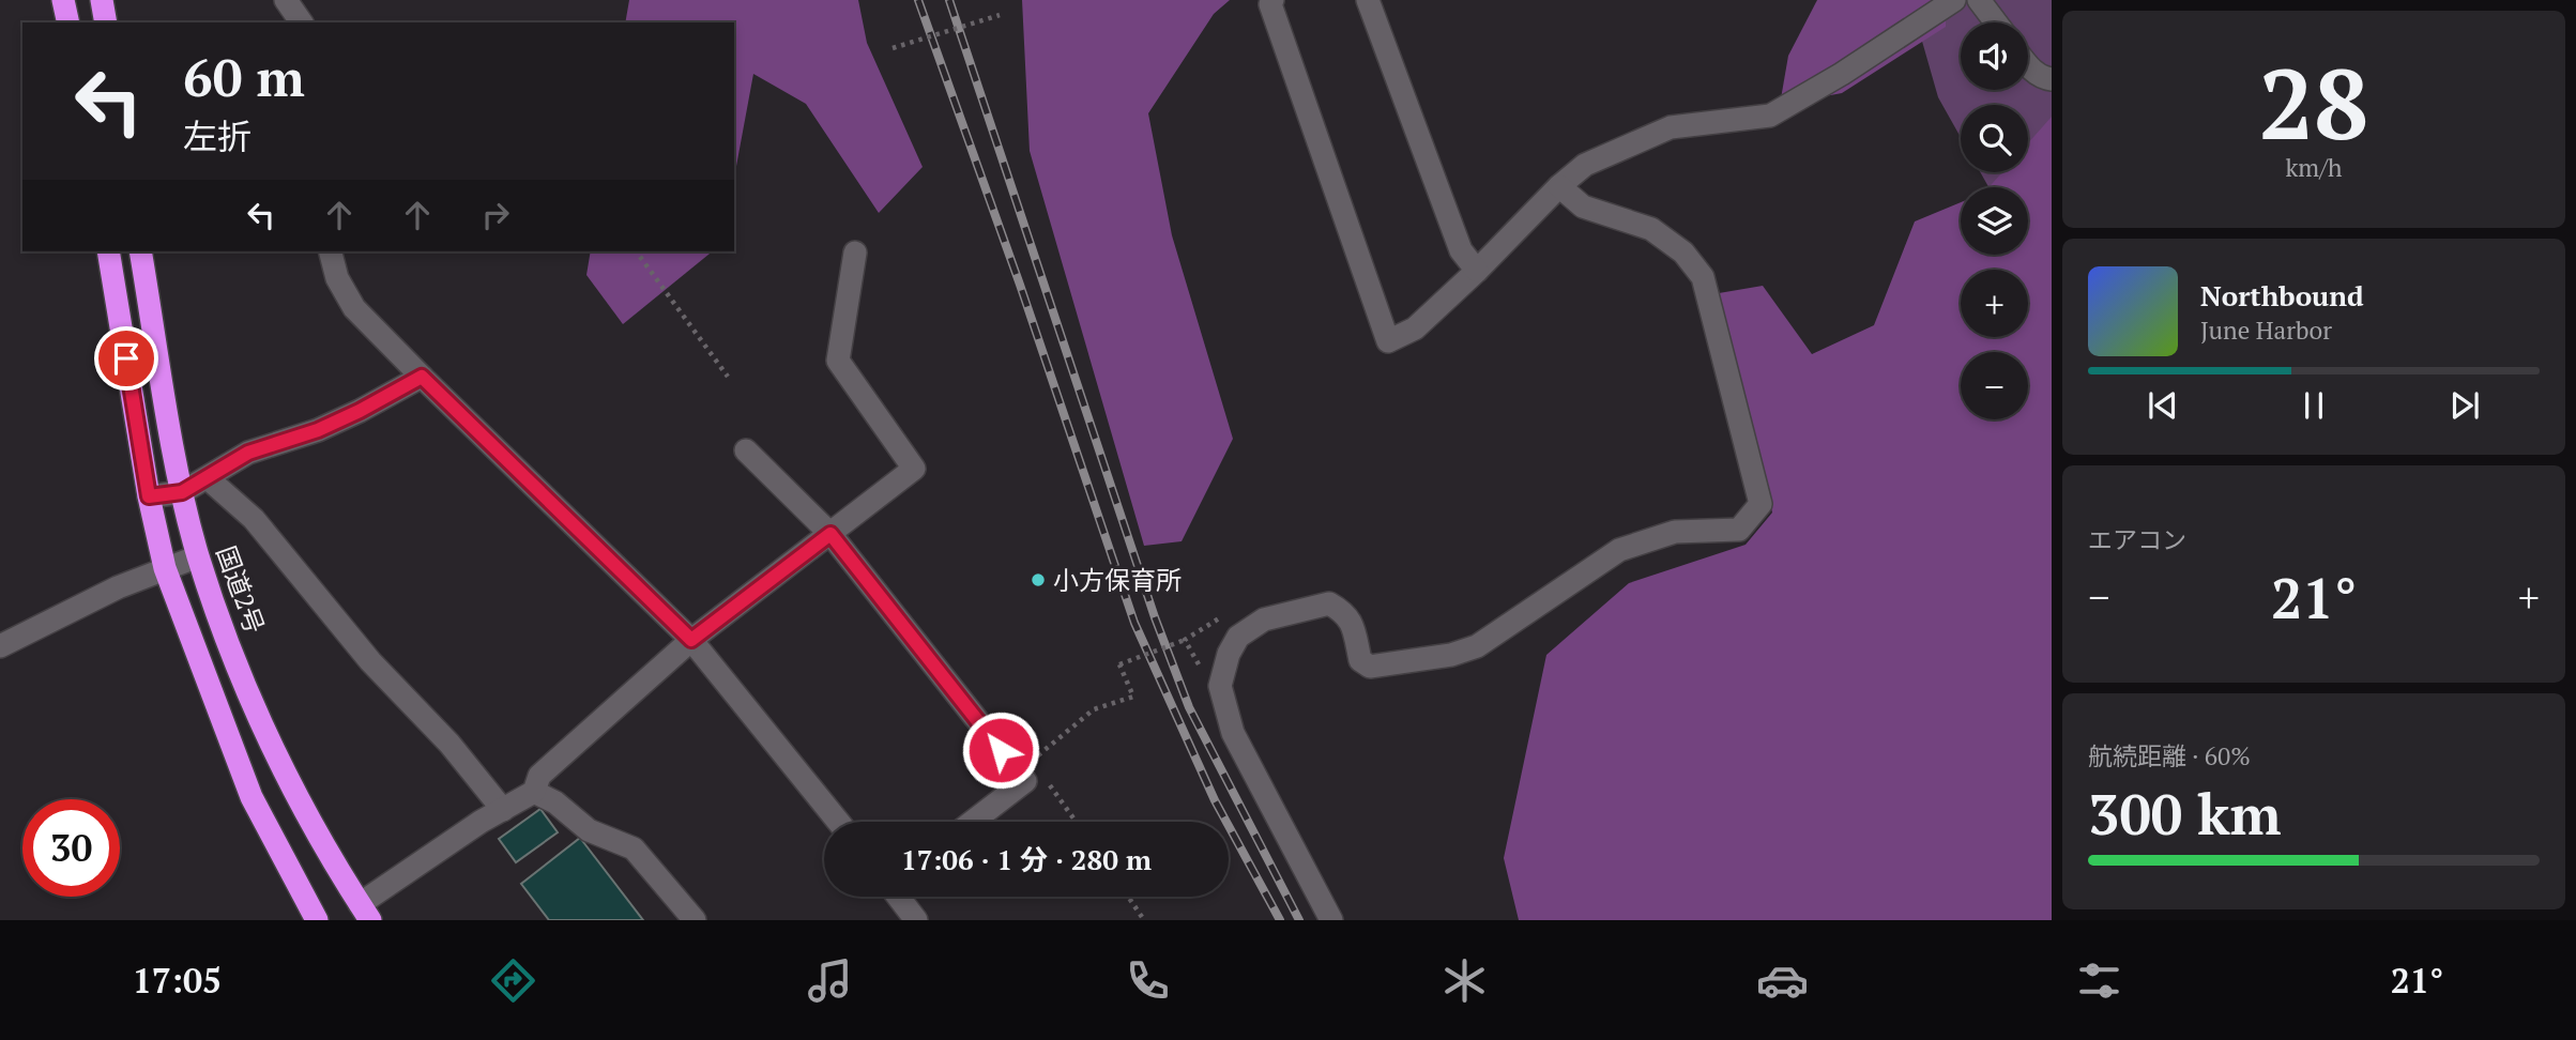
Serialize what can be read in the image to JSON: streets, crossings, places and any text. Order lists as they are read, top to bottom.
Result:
{
  "streets": {
    "highway": ["国道2号"]
  },
  "places": ["小方保育所"],
  "page": {
    "tile": [
      ["28", "km/h"],
      "エアコン",
      ["航続距離 · 60%", "300 km"]
    ],
    "map_buttons": ["+", "−"],
    "turn": ["60 m", "左折"],
    "song": ["Northbound", "June Harbor"],
    "heat": ["−", "21°", "+"],
    "limit": "30",
    "trip": "17:06 · 1 分 · 280 m",
    "tabs": ["17:05", "21°"]
  }
}
